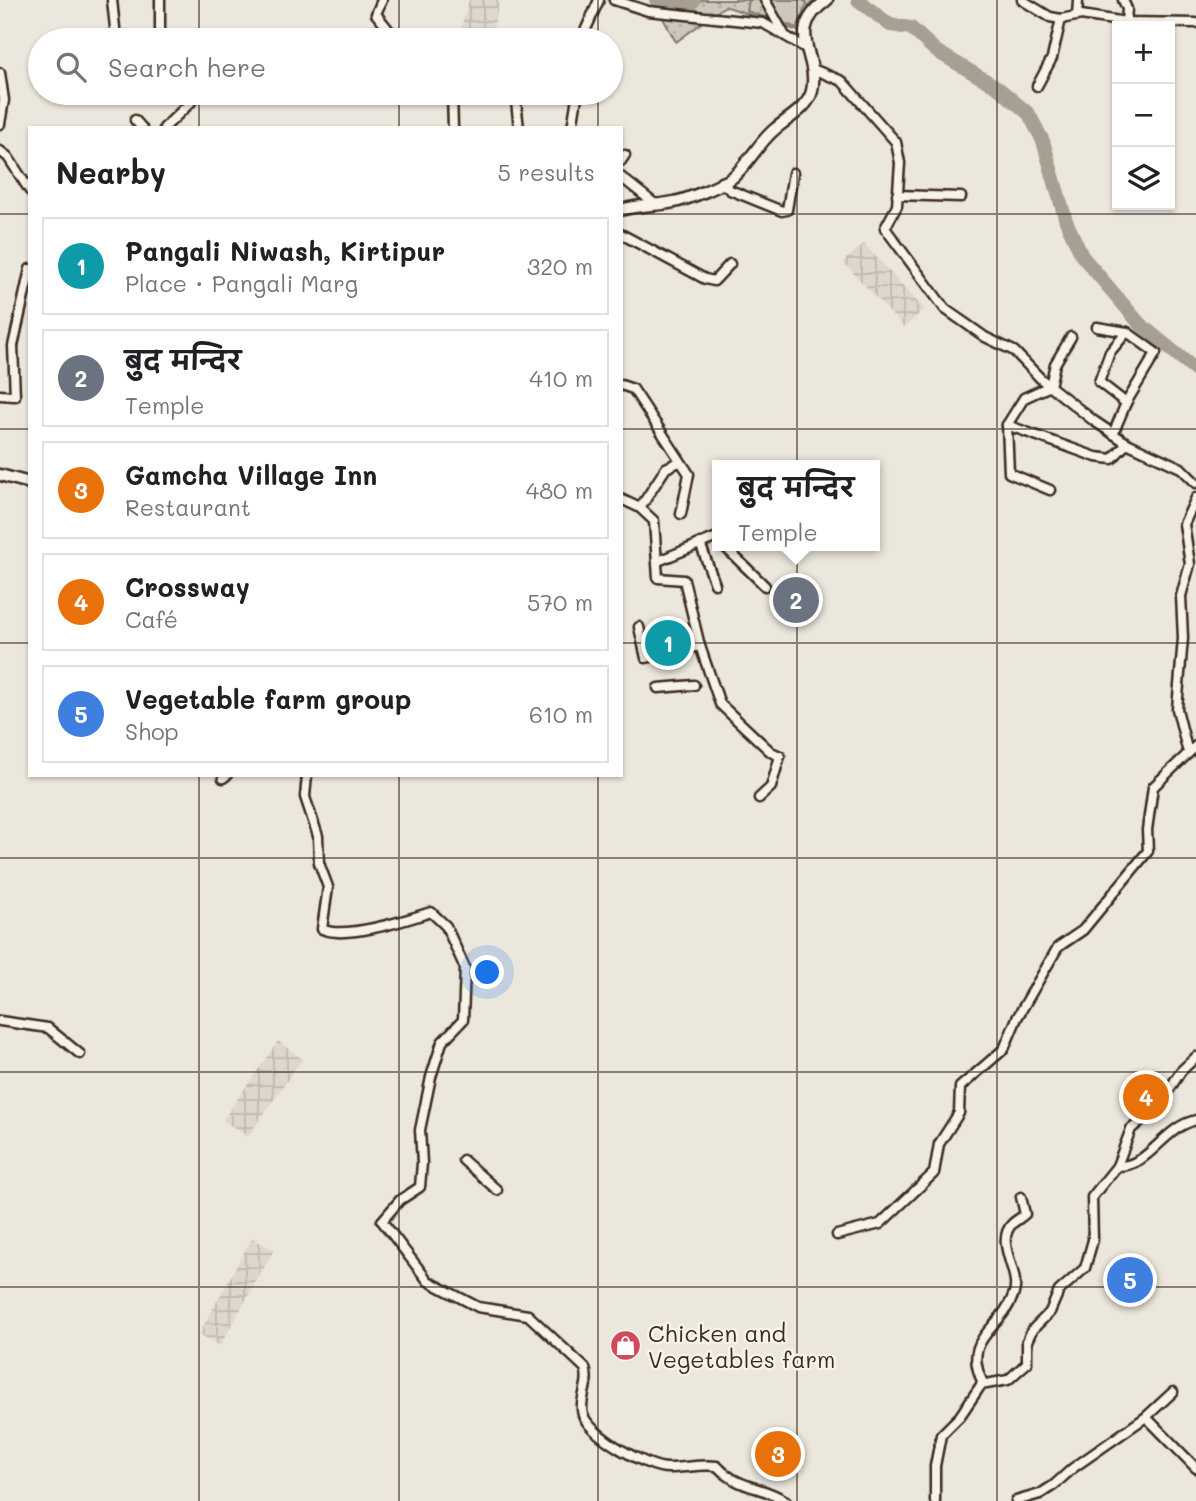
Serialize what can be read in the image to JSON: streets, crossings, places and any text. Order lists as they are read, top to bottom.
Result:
{
  "places": {
    "shop": ["Chicken and Vegetables farm"]
  },
  "page": {
    "map_buttons": ["+", "−"],
    "search": "Search here",
    "heading": ["Nearby", "5 results"],
    "list": [
      {
        "mark": "1",
        "name": "Pangali Niwash, Kirtipur",
        "note": "Place · Pangali Marg",
        "value": "320 m"
      },
      {
        "mark": "2",
        "name": "बुद मन्दिर",
        "note": "Temple",
        "value": "410 m"
      },
      {
        "mark": "3",
        "name": "Gamcha Village Inn",
        "note": "Restaurant",
        "value": "480 m"
      },
      {
        "mark": "4",
        "name": "Crossway",
        "note": "Café",
        "value": "570 m"
      },
      {
        "mark": "5",
        "name": "Vegetable farm group",
        "note": "Shop",
        "value": "610 m"
      }
    ],
    "popup": ["बुद मन्दिर", "Temple"],
    "pins": [
      "2",
      "1",
      "4",
      "5",
      "3"
    ]
  }
}
